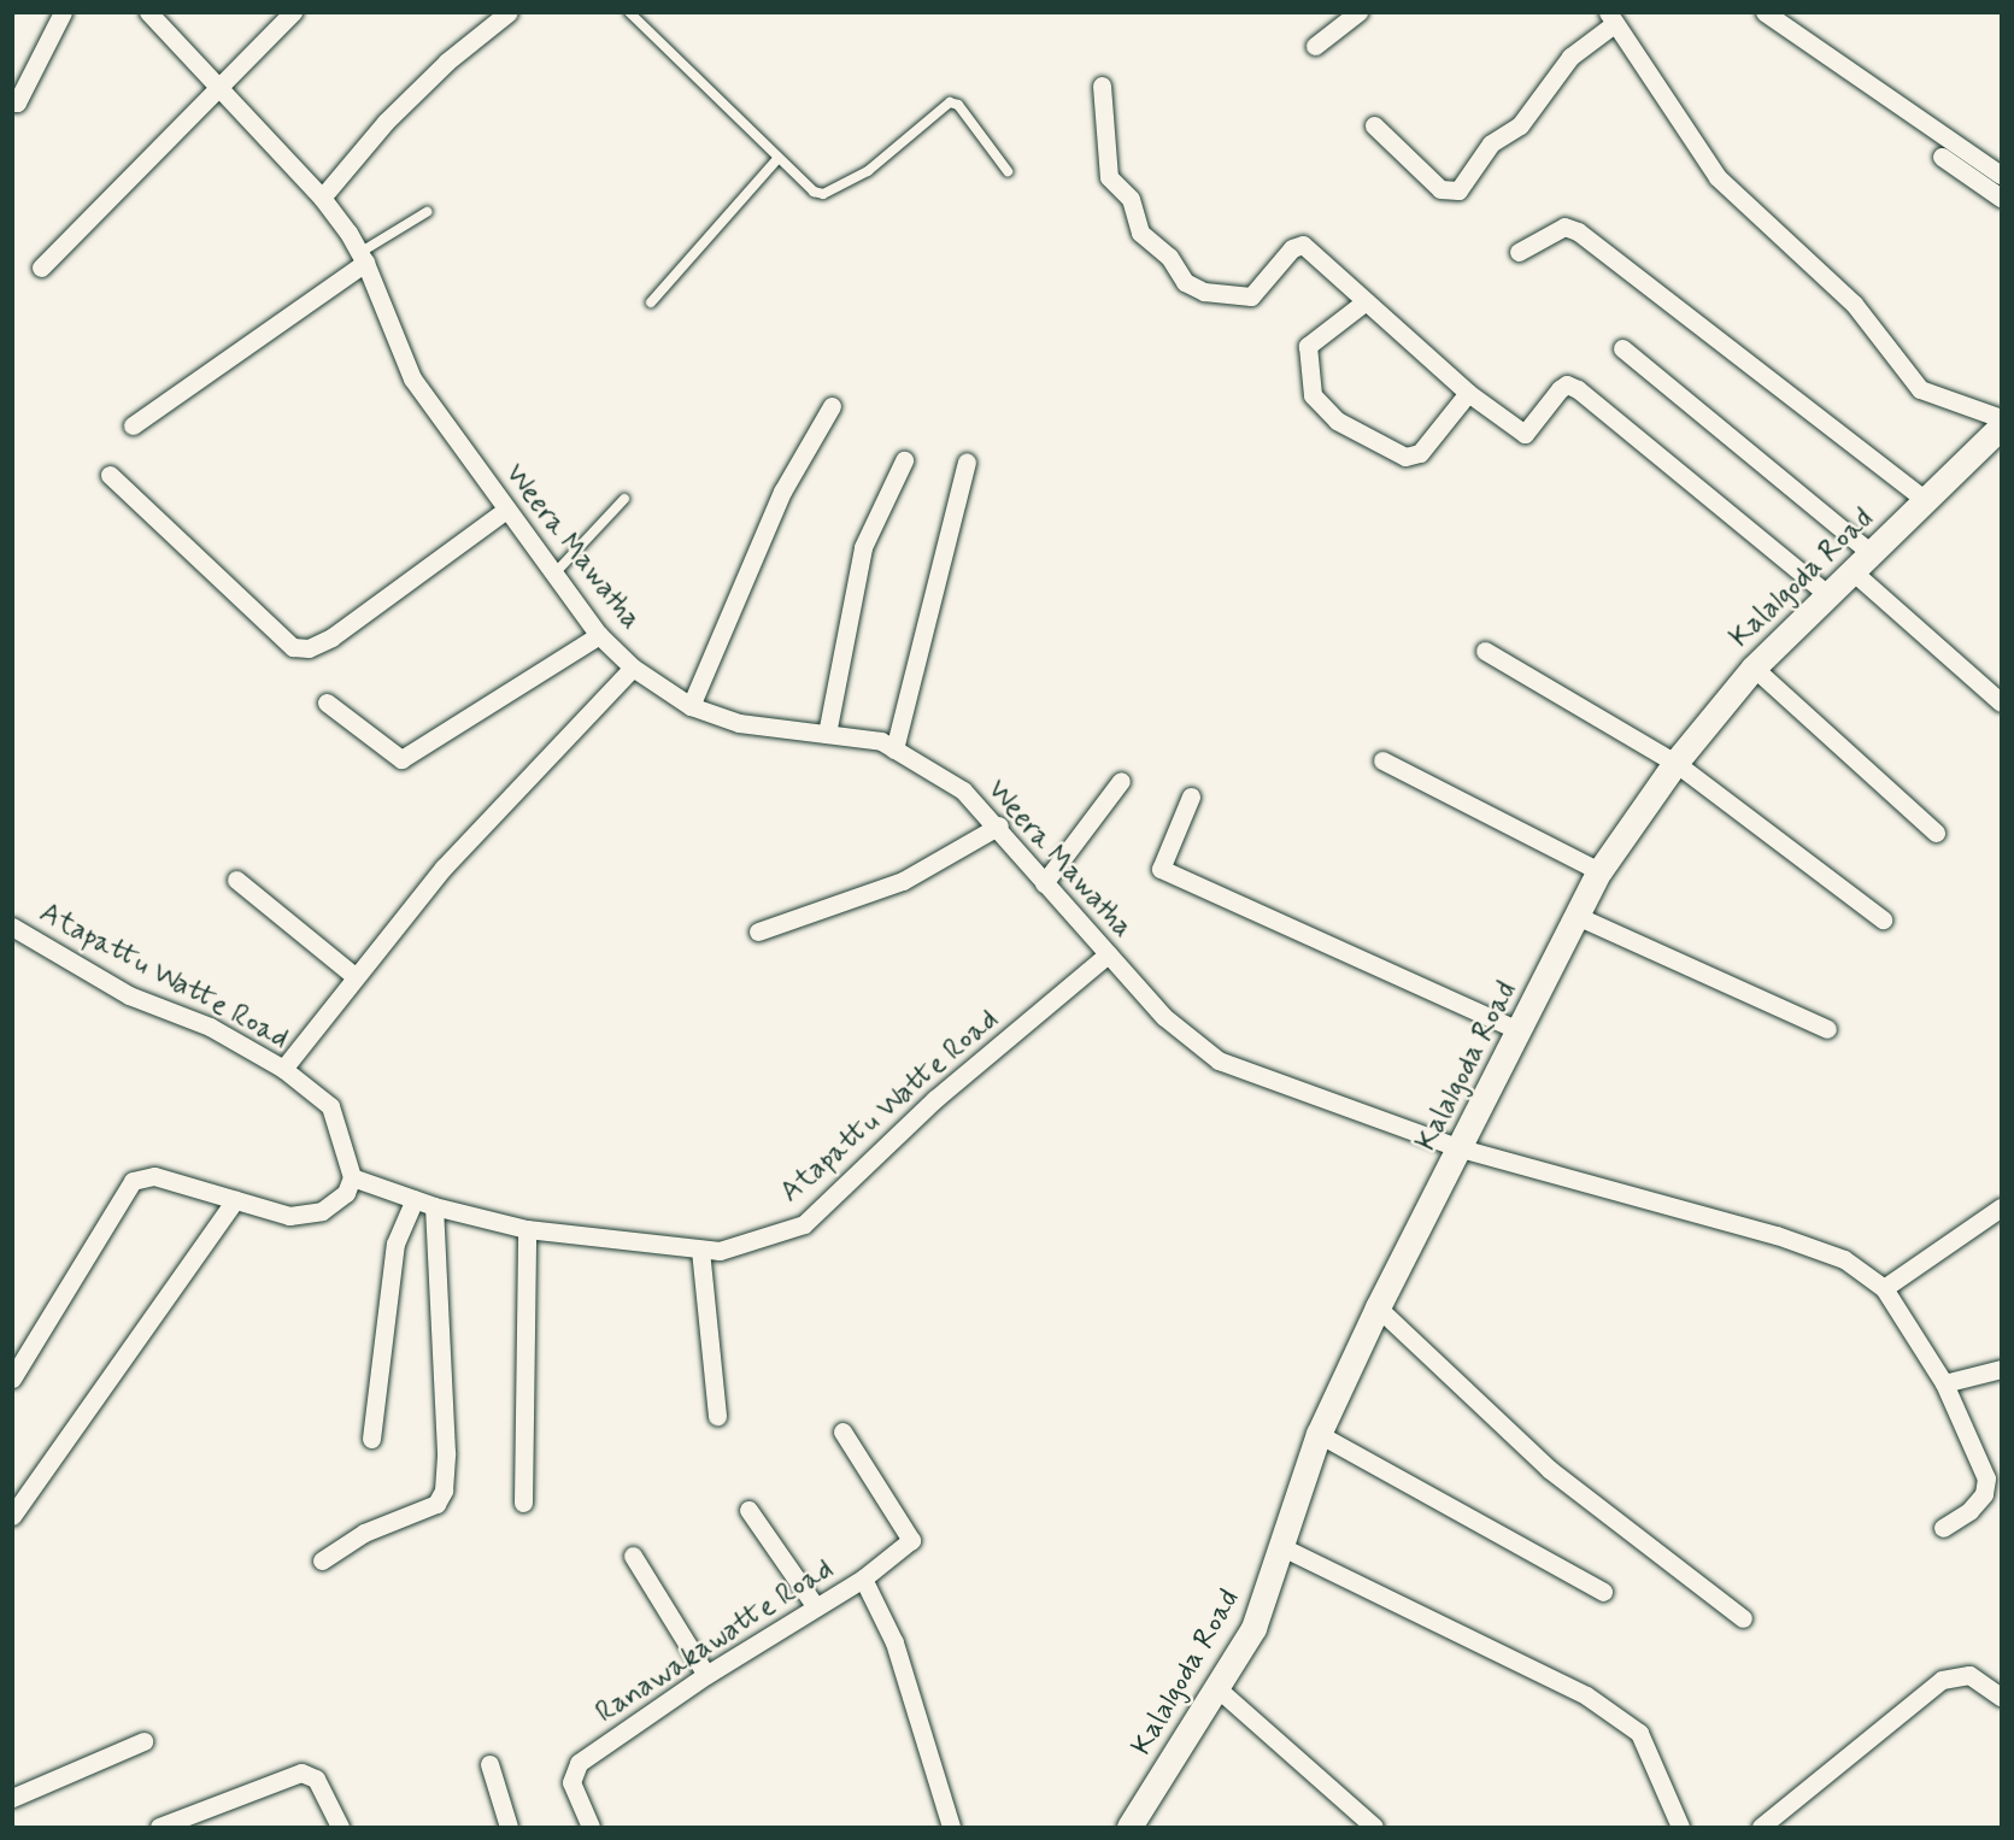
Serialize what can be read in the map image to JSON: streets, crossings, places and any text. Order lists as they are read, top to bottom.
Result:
{
  "streets": {
    "street": [
      "Weera Mawatha",
      "Kalalgoda Road",
      "Atapattu Watte Road",
      "Ranawakawatte Road"
    ]
  },
  "crossings": [
    ["Weera Mawatha", "Kalalgoda Road"],
    ["Weera Mawatha", "Atapattu Watte Road"]
  ]
}
